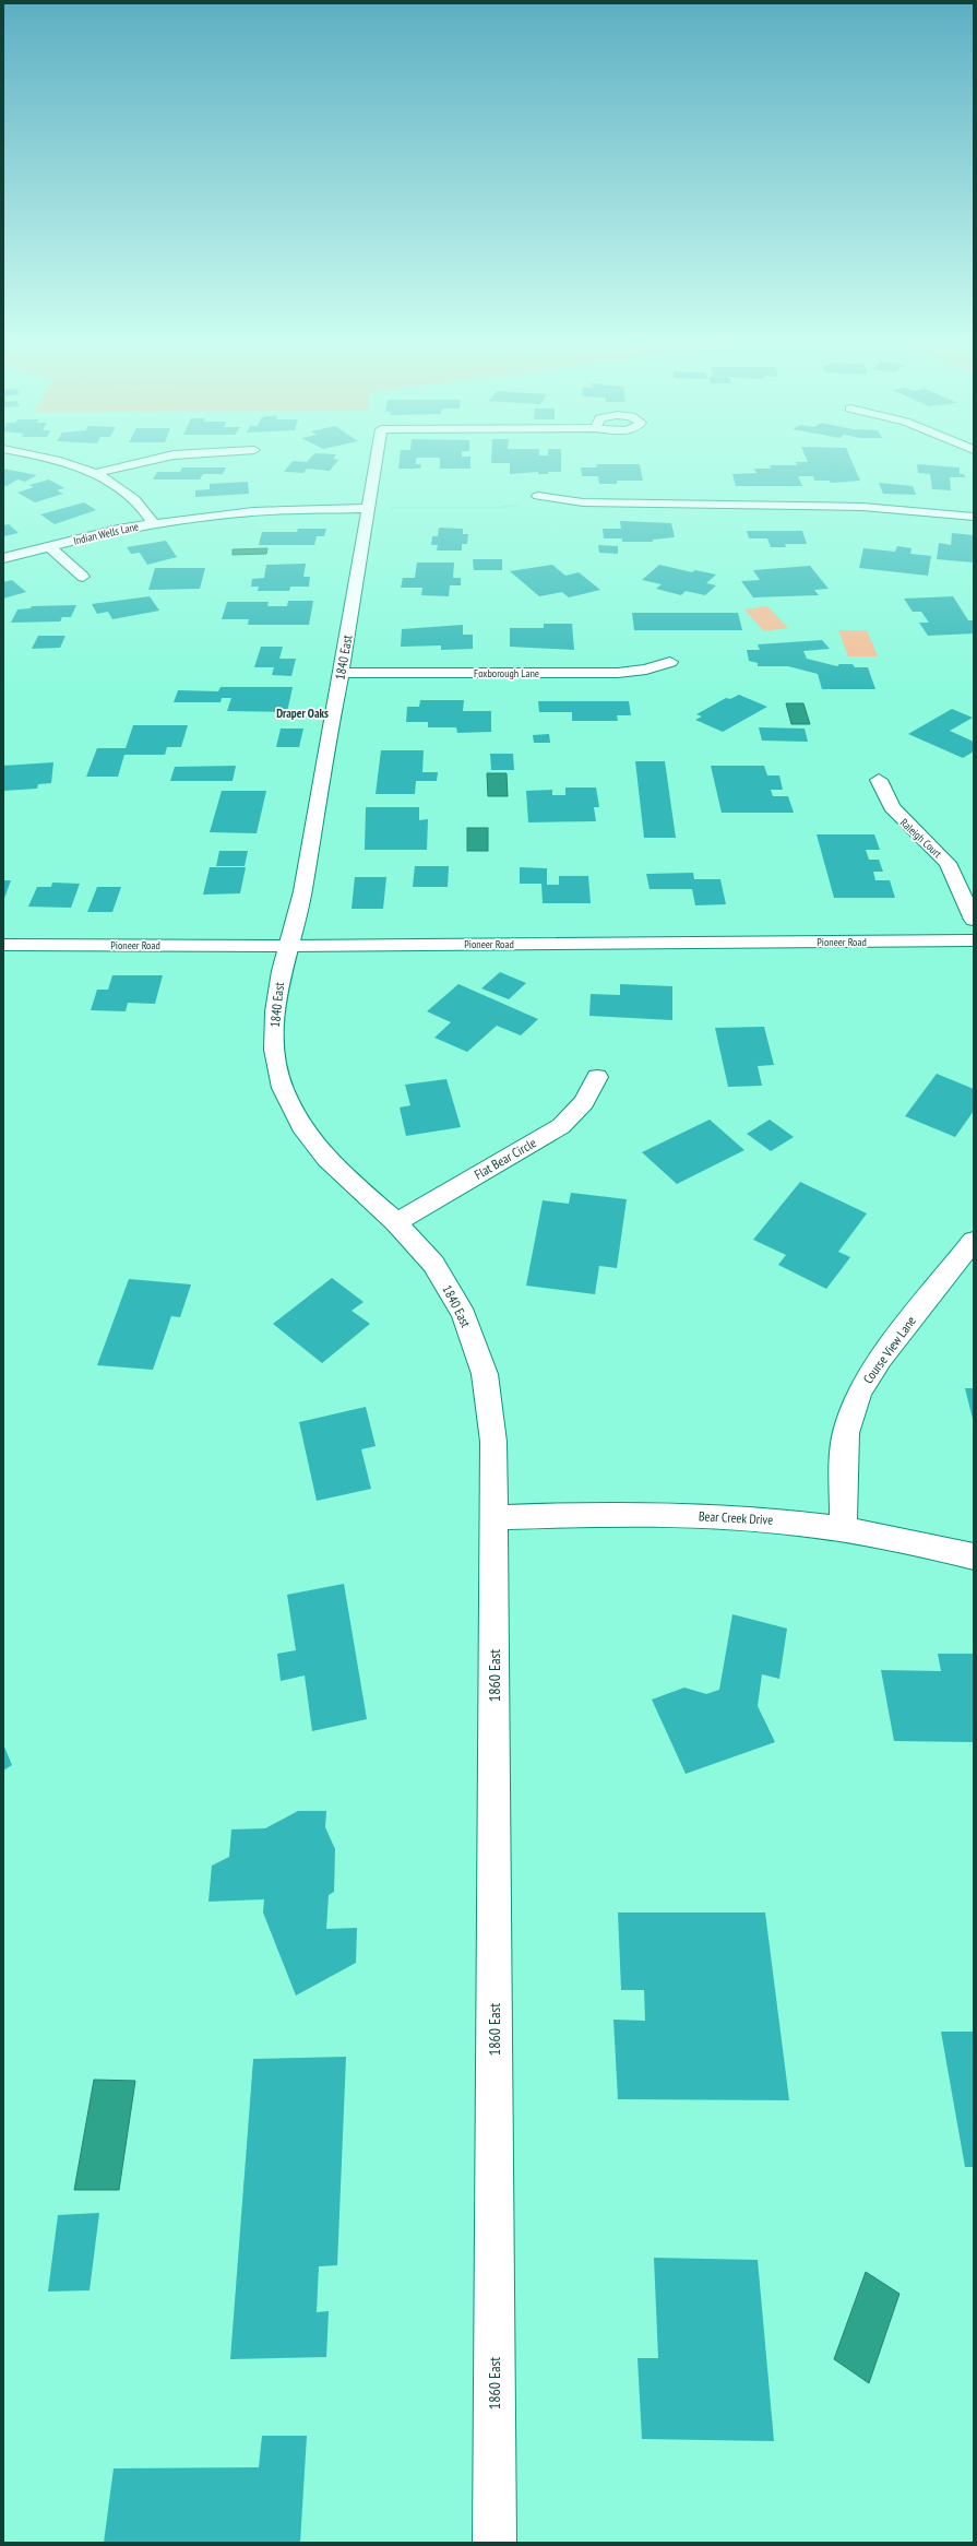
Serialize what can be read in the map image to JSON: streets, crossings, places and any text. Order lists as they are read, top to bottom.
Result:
{
  "streets": {
    "street": [
      "Indian Wells Lane",
      "1840 East",
      "Foxborough Lane",
      "Raleigh Court",
      "Pioneer Road",
      "Flat Bear Circle",
      "Course View Lane",
      "Bear Creek Drive",
      "1860 East"
    ]
  },
  "crossings": [
    ["Indian Wells Lane", "1840 East"],
    ["1840 East", "Foxborough Lane"],
    ["1840 East", "Pioneer Road"],
    ["1840 East", "Flat Bear Circle"],
    ["1840 East", "Bear Creek Drive"],
    ["1840 East", "1860 East"],
    ["Course View Lane", "Bear Creek Drive"],
    ["Bear Creek Drive", "1860 East"]
  ],
  "districts": ["Draper Oaks"]
}
